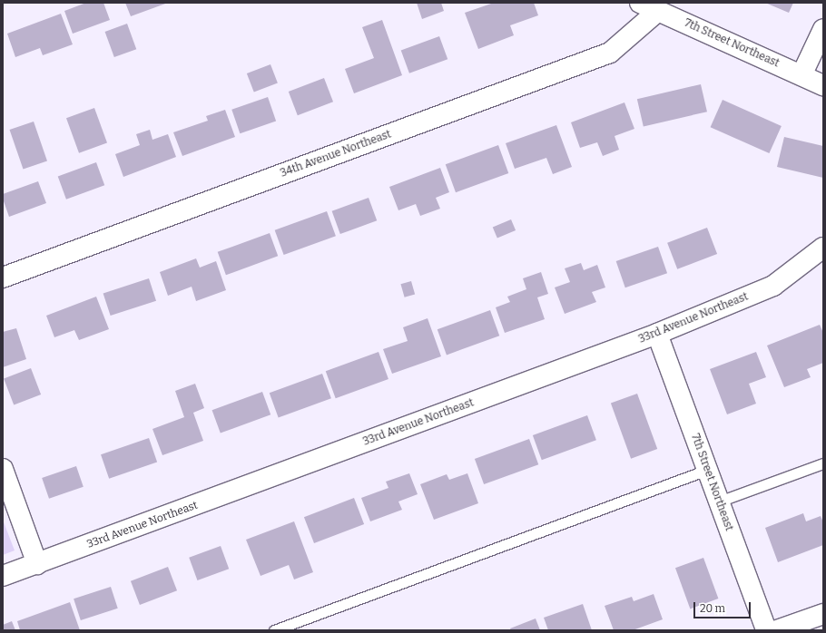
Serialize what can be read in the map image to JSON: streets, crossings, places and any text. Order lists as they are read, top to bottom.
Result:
{
  "streets": {
    "street": ["7th Street Northeast", "34th Avenue Northeast", "33rd Avenue Northeast"]
  },
  "crossings": [
    ["7th Street Northeast", "34th Avenue Northeast"],
    ["7th Street Northeast", "33rd Avenue Northeast"]
  ],
  "scale_bar": "20 m"
}
